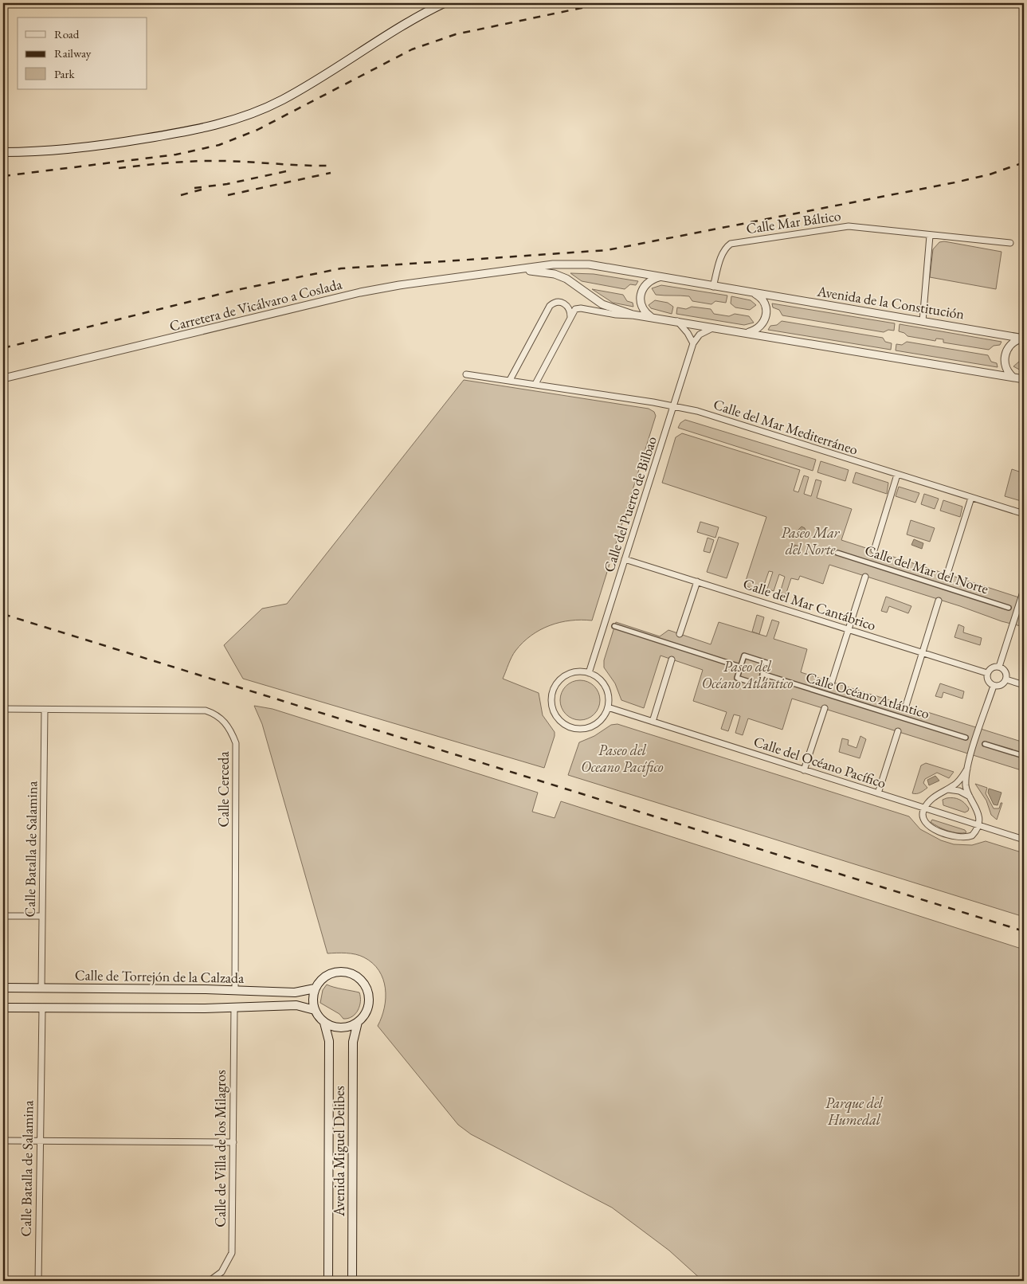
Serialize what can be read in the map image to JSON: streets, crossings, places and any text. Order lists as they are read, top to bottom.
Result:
{
  "streets": {
    "main road": ["Calle de Torrejón de la Calzada", "Avenida Miguel Delibes"],
    "street": [
      "Calle Mar Báltico",
      "Avenida de la Constitución",
      "Carretera de Vicálvaro a Coslada",
      "Calle del Mar Mediterráneo",
      "Calle del Puerto de Bilbao",
      "Calle del Mar del Norte",
      "Calle del Mar Cantábrico",
      "Calle Océano Atlántico",
      "Calle del Océano Pacífico",
      "Calle Cerceda",
      "Calle Batalla de Salamina",
      "Calle de Villa de los Milagros"
    ]
  },
  "crossings": [
    ["Calle Mar Báltico", "Avenida de la Constitución"],
    ["Avenida de la Constitución", "Carretera de Vicálvaro a Coslada"],
    ["Calle del Mar Mediterráneo", "Calle del Puerto de Bilbao"],
    ["Calle del Puerto de Bilbao", "Calle del Mar Cantábrico"],
    ["Calle del Puerto de Bilbao", "Calle del Océano Pacífico"],
    ["Calle Cerceda", "Calle Batalla de Salamina"],
    ["Calle Cerceda", "Calle de Torrejón de la Calzada"],
    ["Calle Batalla de Salamina", "Calle de Torrejón de la Calzada"],
    ["Calle de Torrejón de la Calzada", "Calle de Villa de los Milagros"],
    ["Calle de Torrejón de la Calzada", "Avenida Miguel Delibes"]
  ],
  "parks": [
    "Paseo Mar del Norte",
    "Paseo del Océano Atlántico",
    "Paseo del Oceano Pacífico",
    "Parque del Humedal"
  ],
  "legend": ["Road", "Railway", "Park"]
}
